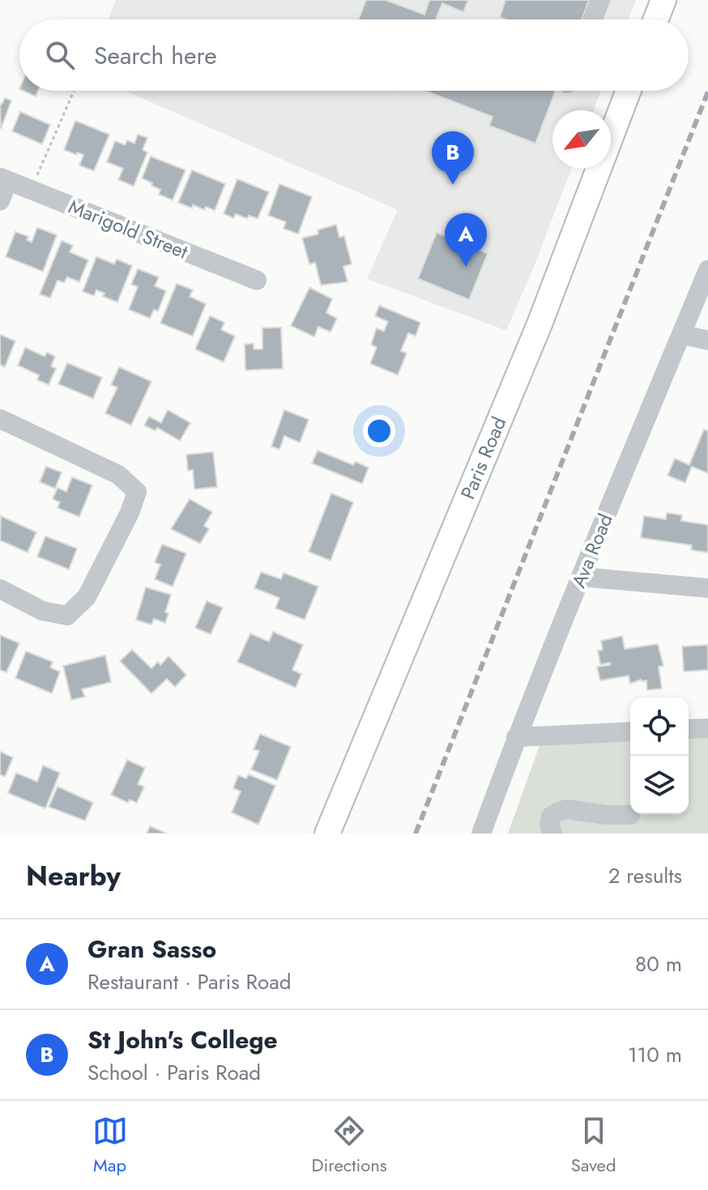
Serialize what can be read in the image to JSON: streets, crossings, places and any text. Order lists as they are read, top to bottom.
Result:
{
  "streets": {
    "main road": ["Paris Road"],
    "street": ["Marigold Street", "Ava Road"]
  },
  "north": "bottom left",
  "page": {
    "search": "Search here",
    "pins": ["B", "A"],
    "heading": ["Nearby", "2 results"],
    "list": [
      {
        "mark": "A",
        "name": "Gran Sasso",
        "note": "Restaurant · Paris Road",
        "value": "80 m"
      },
      {
        "mark": "B",
        "name": "St John's College",
        "note": "School · Paris Road",
        "value": "110 m"
      }
    ],
    "nav": ["Map", "Directions", "Saved"]
  }
}
